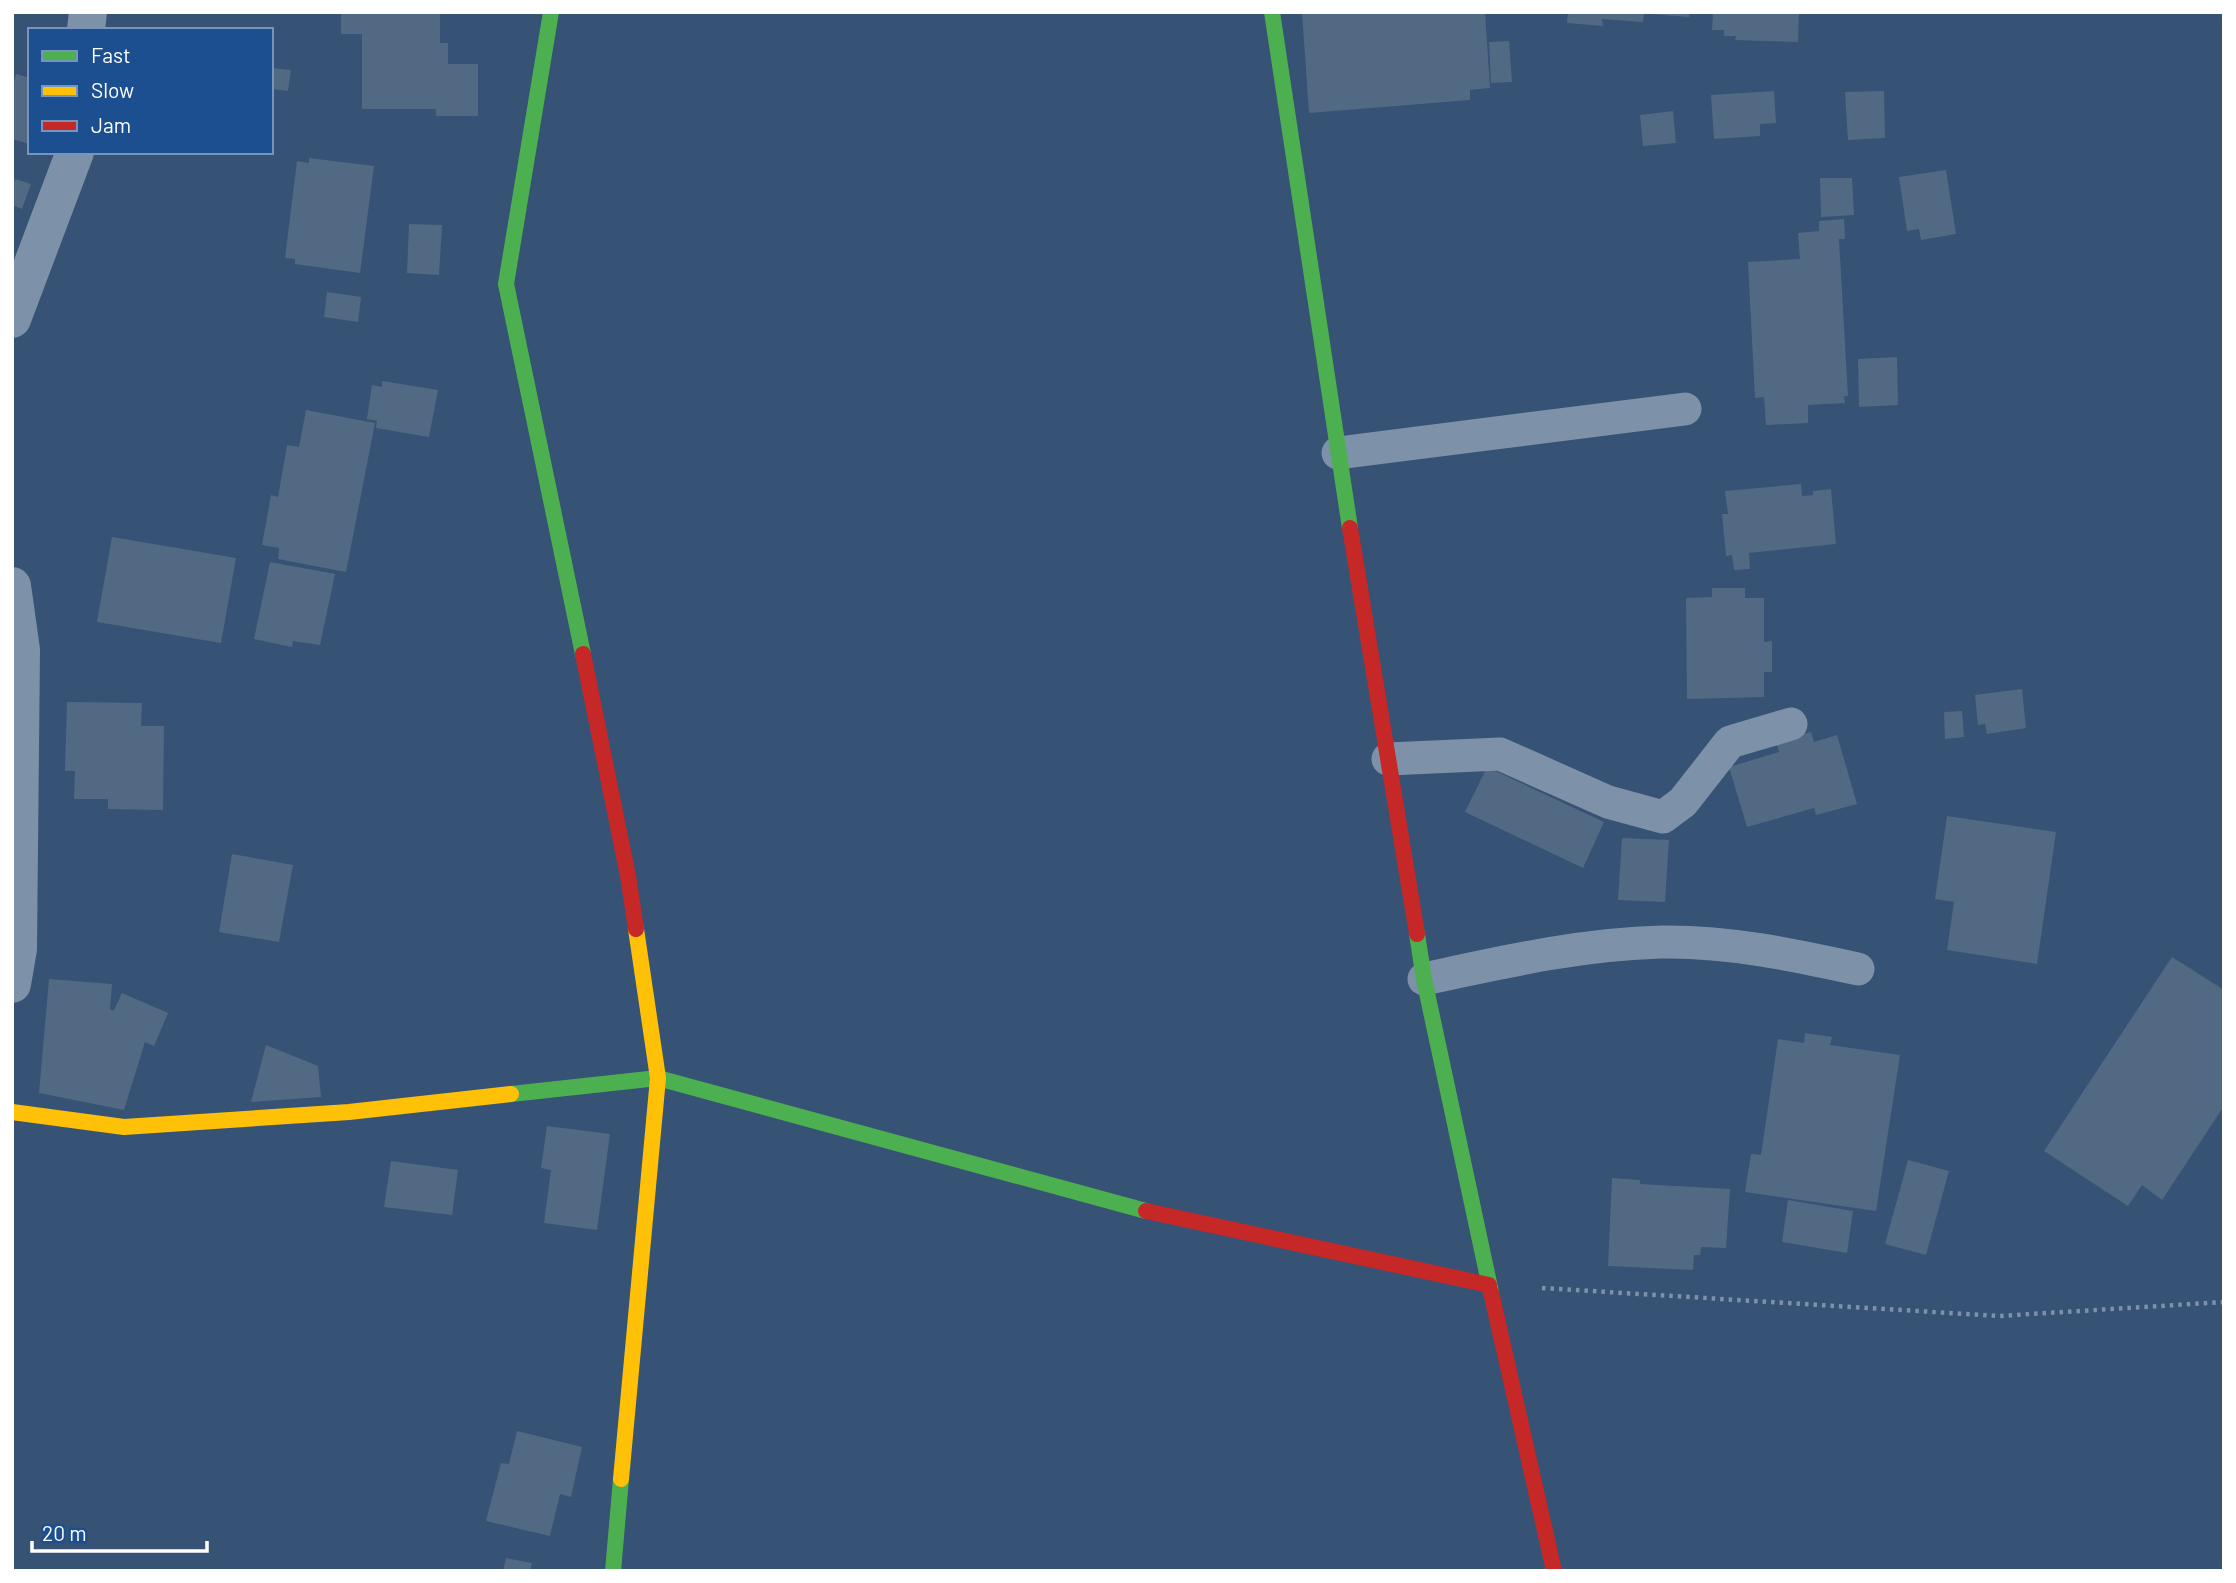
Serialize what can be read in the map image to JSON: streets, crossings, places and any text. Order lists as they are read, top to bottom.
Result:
{
  "legend": ["Fast", "Slow", "Jam"],
  "scale_bar": "20 m"
}
